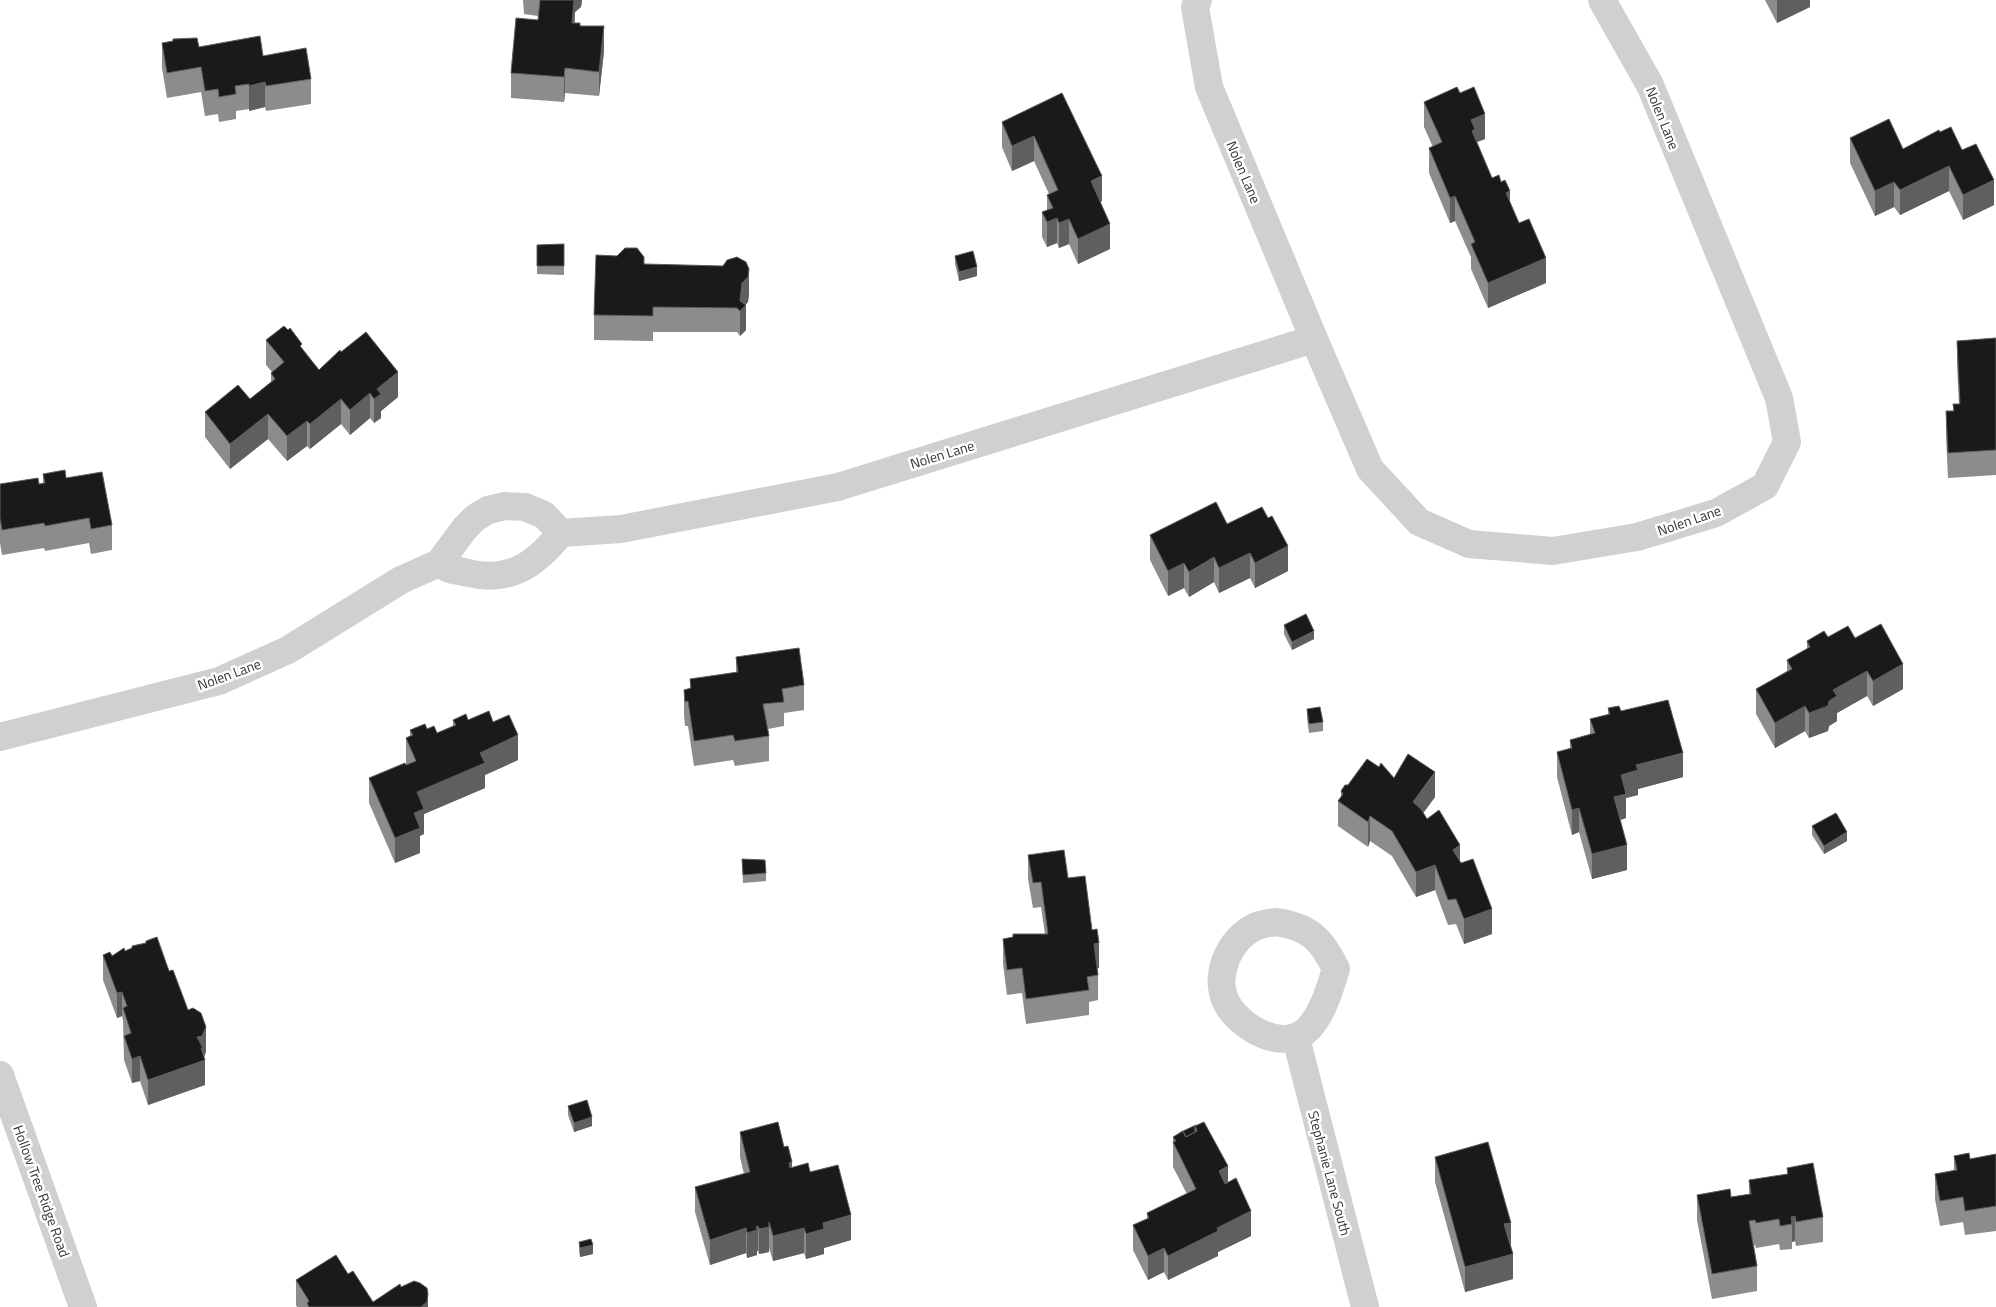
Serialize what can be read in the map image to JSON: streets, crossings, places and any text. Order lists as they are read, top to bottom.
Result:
{
  "streets": {
    "street": ["Nolen Lane", "Stephanie Lane South", "Hollow Tree Ridge Road"]
  }
}
